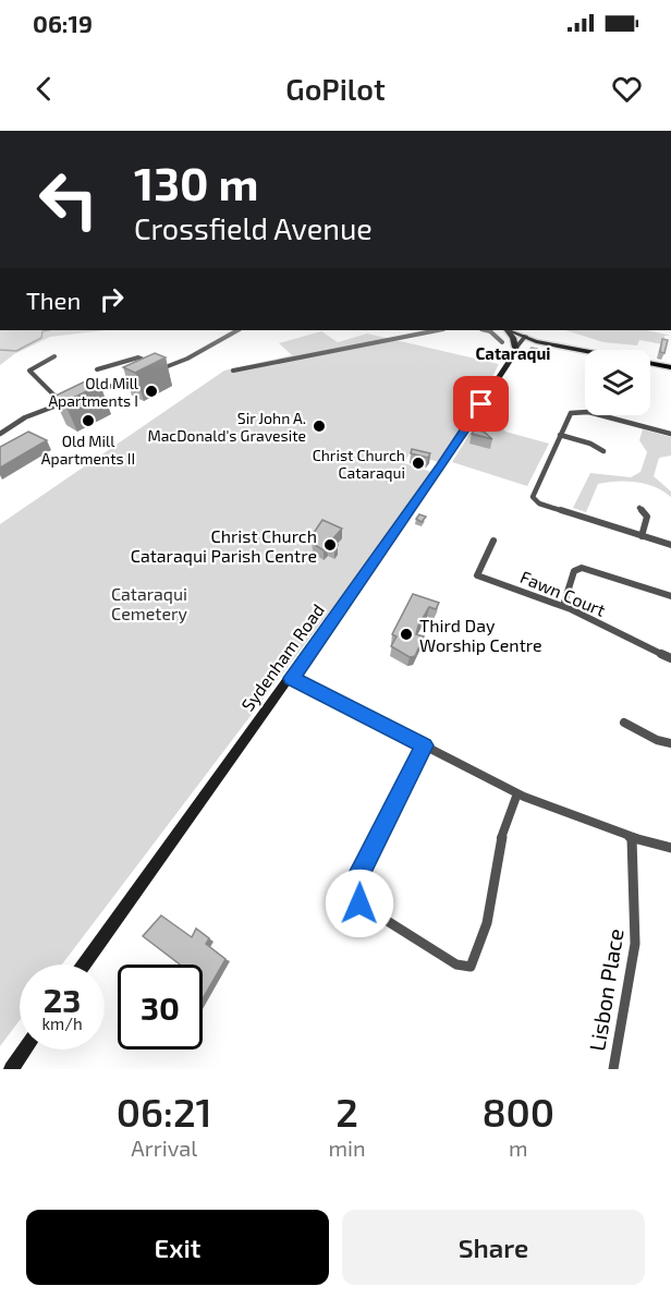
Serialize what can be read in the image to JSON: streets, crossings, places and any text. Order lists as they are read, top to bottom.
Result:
{
  "streets": {
    "main road": ["Sydenham Road"],
    "street": ["Fawn Court", "Lisbon Place"]
  },
  "districts": ["Cataraqui"],
  "parks": ["Cataraqui Cemetery"],
  "places": [
    "Old Mill Apartments I",
    "Old Mill Apartments II",
    "Sir John A. MacDonald's Gravesite",
    "Christ Church Cataraqui",
    "Christ Church Cataraqui Parish Centre",
    "Third Day Worship Centre"
  ],
  "page": {
    "status": "06:19",
    "header": "GoPilot",
    "turn": ["130 m", "Crossfield Avenue"],
    "then": "Then",
    "speed": "23 km/h",
    "limit": "30",
    "eta": [
      "06:21",
      "Arrival",
      "2",
      "min",
      "800",
      "m"
    ],
    "buttons": ["Exit", "Share"]
  }
}
